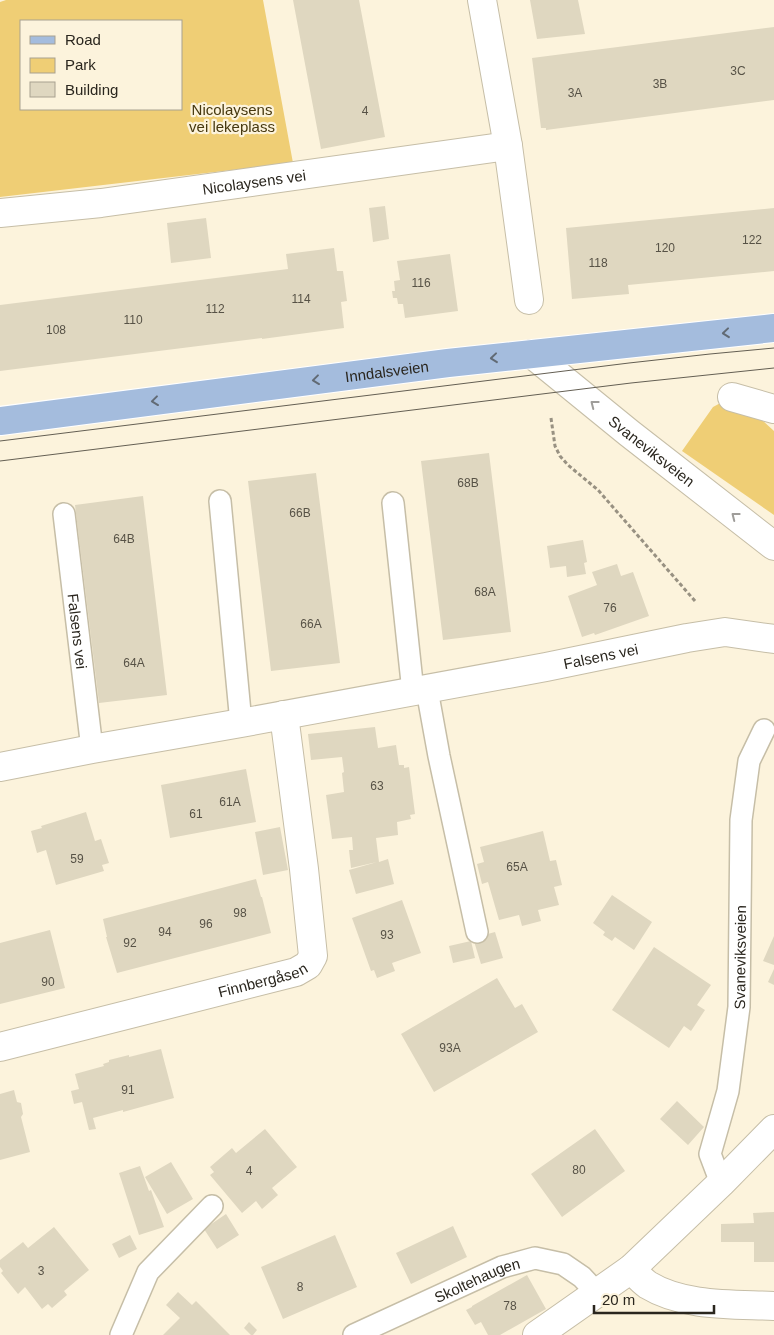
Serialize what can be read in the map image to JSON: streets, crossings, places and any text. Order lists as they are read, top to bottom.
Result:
{
  "streets": {
    "main road": ["Inndalsveien"],
    "street": [
      "Nicolaysens vei",
      "Svaneviksveien",
      "Falsens vei",
      "Finnbergåsen"
    ],
    "lane": ["Skoltehaugen"]
  },
  "crossings": [
    ["Inndalsveien", "Svaneviksveien"],
    ["Falsens vei", "Finnbergåsen"]
  ],
  "one_way": ["Inndalsveien", "Svaneviksveien"],
  "parks": ["Nicolaysens vei lekeplass"],
  "house_numbers": [
    "3C",
    "3B",
    "3A",
    "4",
    "122",
    "120",
    "118",
    "116",
    "114",
    "112",
    "110",
    "108",
    "68B",
    "66B",
    "64B",
    "68A",
    "76",
    "66A",
    "64A",
    "63",
    "61A",
    "61",
    "59",
    "65A",
    "98",
    "96",
    "94",
    "93",
    "92",
    "90",
    "93A",
    "91",
    "80",
    "4",
    "3",
    "8",
    "78"
  ],
  "legend": ["Road", "Park", "Building"],
  "scale_bar": "20 m"
}
